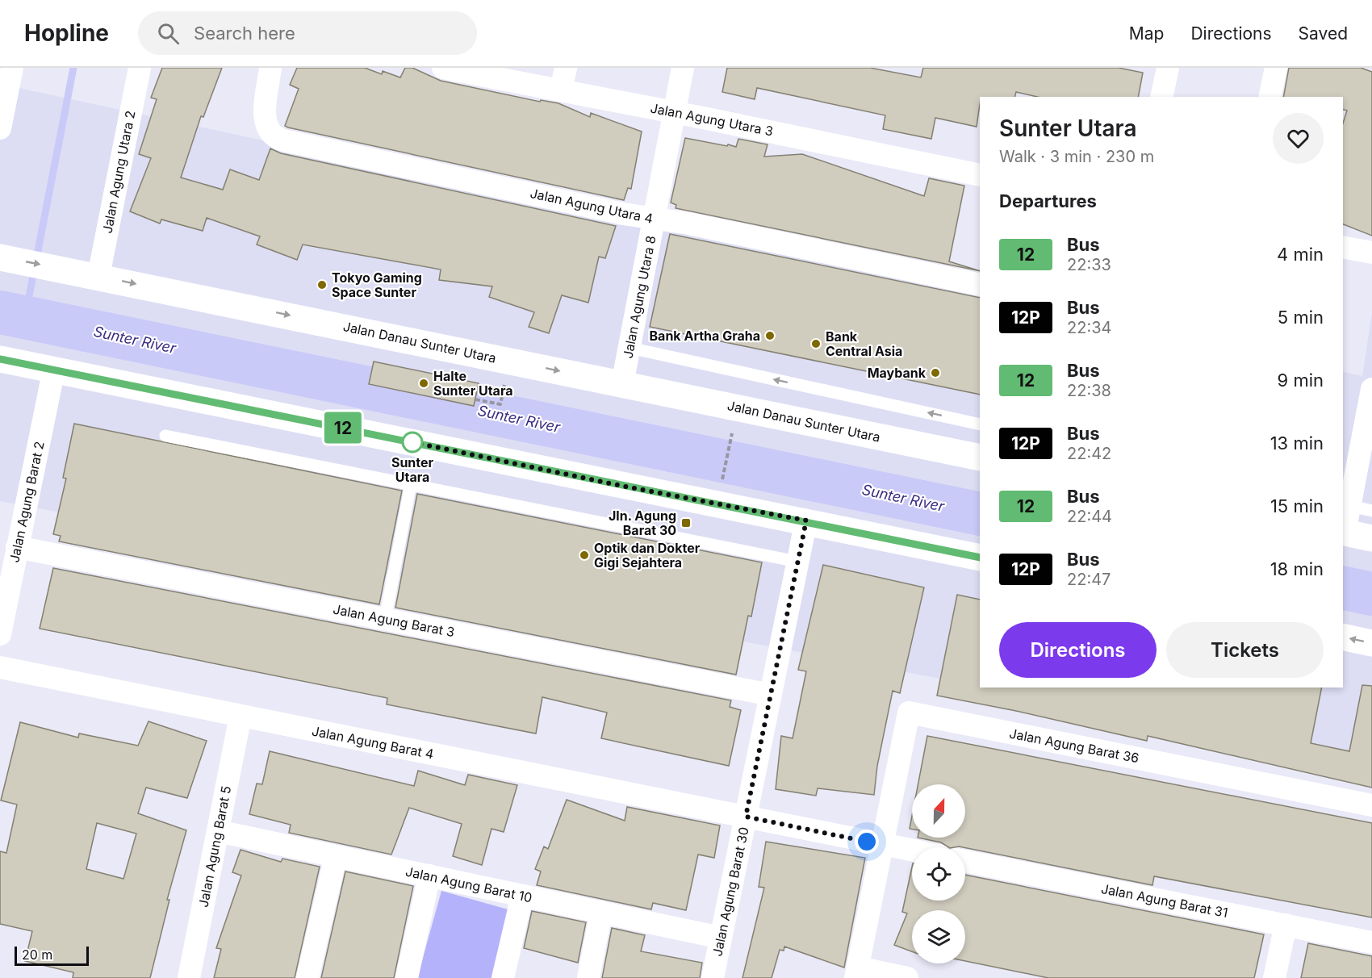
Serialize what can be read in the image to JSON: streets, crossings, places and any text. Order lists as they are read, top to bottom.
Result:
{
  "streets": {
    "main road": ["Jalan Danau Sunter Utara"],
    "street": [
      "Jalan Agung Utara 3",
      "Jalan Agung Utara 2",
      "Jalan Agung Utara 4",
      "Jalan Agung Utara 8",
      "Jalan Agung Barat 2",
      "Jalan Agung Barat 3",
      "Jalan Agung Barat 4",
      "Jalan Agung Barat 36",
      "Jalan Agung Barat 5",
      "Jalan Agung Barat 10",
      "Jalan Agung Barat 30",
      "Jalan Agung Barat 31"
    ]
  },
  "crossings": [
    ["Jalan Agung Utara 3", "Jalan Agung Utara 8"],
    ["Jalan Agung Utara 2", "Jalan Danau Sunter Utara"],
    ["Jalan Agung Utara 4", "Jalan Agung Utara 8"],
    ["Jalan Agung Utara 8", "Jalan Danau Sunter Utara"],
    ["Jalan Agung Barat 2", "Jalan Agung Barat 3"],
    ["Jalan Agung Barat 3", "Jalan Agung Barat 30"],
    ["Jalan Agung Barat 4", "Jalan Agung Barat 5"],
    ["Jalan Agung Barat 4", "Jalan Agung Barat 30"],
    ["Jalan Agung Barat 5", "Jalan Agung Barat 10"],
    ["Jalan Agung Barat 10", "Jalan Agung Barat 30"]
  ],
  "water": ["Sunter River"],
  "places": {
    "other": [
      "Tokyo Gaming Space Sunter",
      "Bank Artha Graha",
      "Bank Central Asia",
      "Maybank",
      "Halte Sunter Utara",
      "Sunter Utara",
      "Optik dan Dokter Gigi Sejahtera"
    ],
    "transit": ["Jln. Agung Barat 30"]
  },
  "lines": ["bus line 12"],
  "scale_bar": "20 m",
  "north": "top",
  "page": {
    "header": "Hopline",
    "search": "Search here",
    "nav": ["Map", "Directions", "Saved"],
    "on_map": "12",
    "heading": [
      ["Sunter Utara", "Walk · 3 min · 230 m"],
      "Departures"
    ],
    "list": [
      {
        "mark": "12",
        "name": "Bus",
        "note": "22:33",
        "value": "4 min"
      },
      {
        "mark": "12P",
        "name": "Bus",
        "note": "22:34",
        "value": "5 min"
      },
      {
        "mark": "12",
        "name": "Bus",
        "note": "22:38",
        "value": "9 min"
      },
      {
        "mark": "12P",
        "name": "Bus",
        "note": "22:42",
        "value": "13 min"
      },
      {
        "mark": "12",
        "name": "Bus",
        "note": "22:44",
        "value": "15 min"
      },
      {
        "mark": "12P",
        "name": "Bus",
        "note": "22:47",
        "value": "18 min"
      }
    ],
    "buttons": ["Directions", "Tickets"],
    "scale": "20 m"
  }
}
